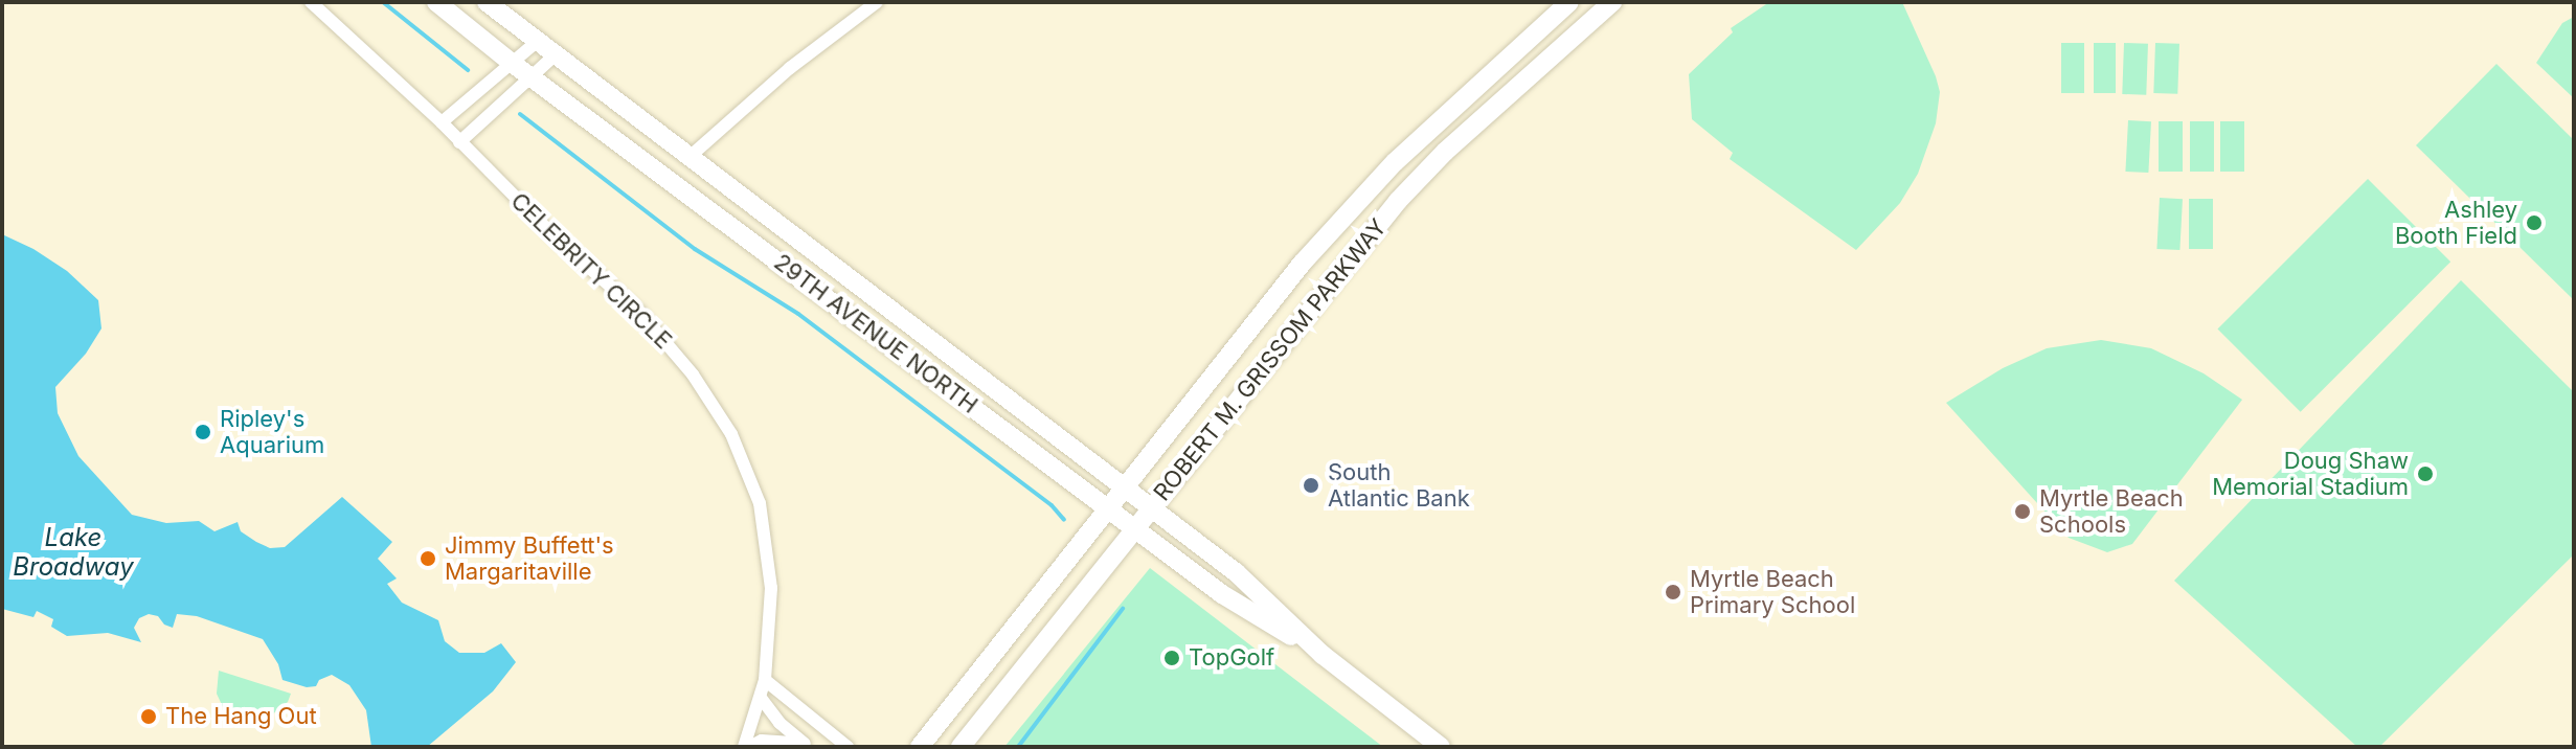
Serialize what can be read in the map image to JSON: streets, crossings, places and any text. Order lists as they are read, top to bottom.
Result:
{
  "streets": {
    "main road": ["29TH AVENUE NORTH", "ROBERT M. GRISSOM PARKWAY"],
    "street": ["CELEBRITY CIRCLE"]
  },
  "crossings": [
    ["29TH AVENUE NORTH", "ROBERT M. GRISSOM PARKWAY"]
  ],
  "water": ["Lake Broadway"],
  "places": [
    "Ashley Booth Field",
    "Ripley's Aquarium",
    "Doug Shaw Memorial Stadium",
    "South Atlantic Bank",
    "Myrtle Beach Schools",
    "Jimmy Buffett's Margaritaville",
    "Myrtle Beach Primary School",
    "TopGolf",
    "The Hang Out"
  ]
}
